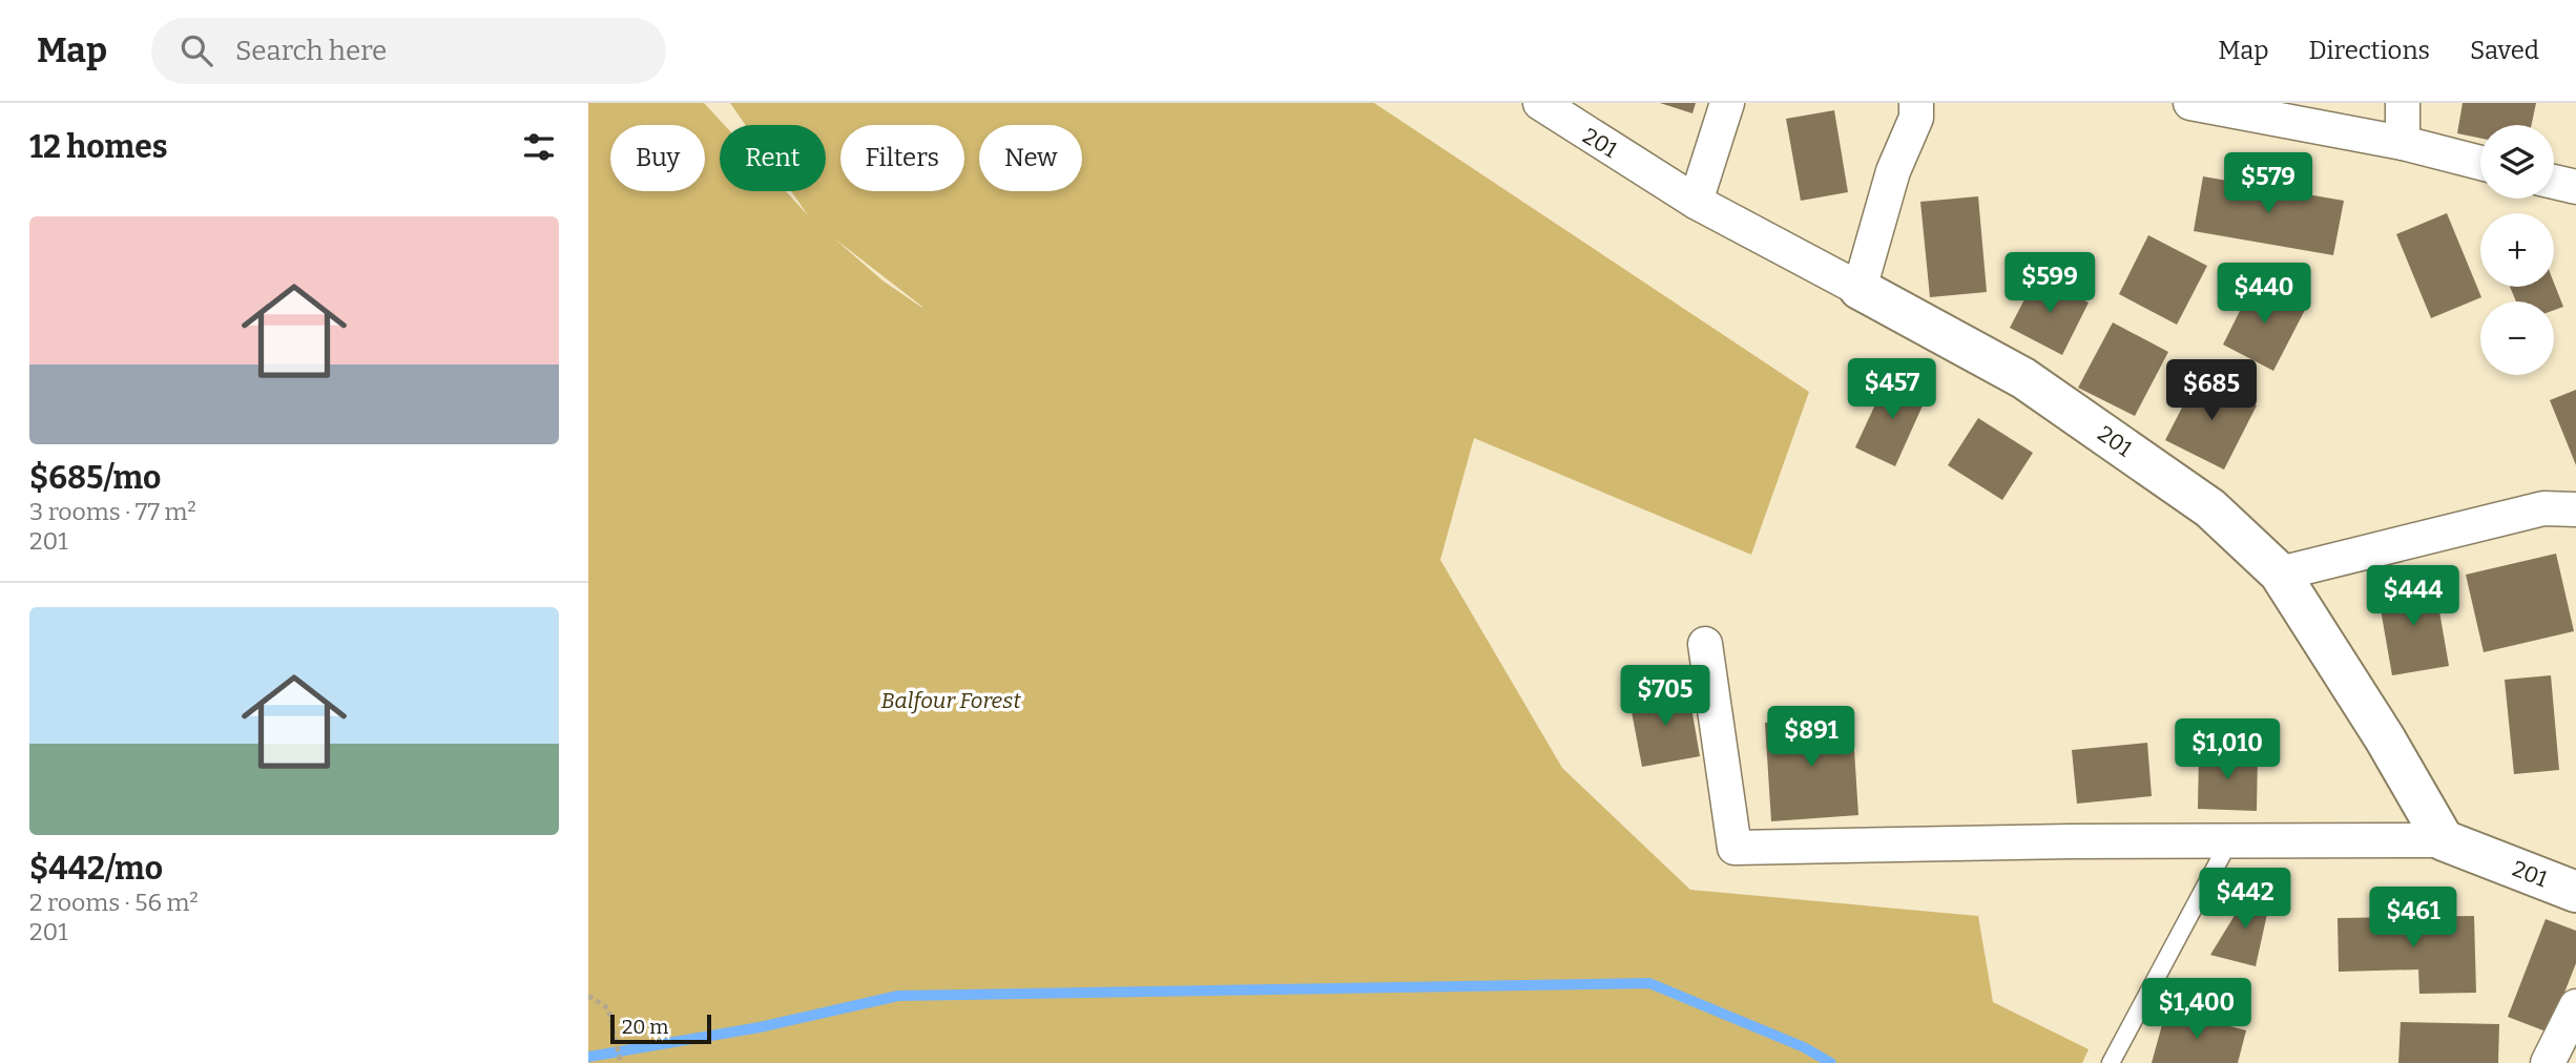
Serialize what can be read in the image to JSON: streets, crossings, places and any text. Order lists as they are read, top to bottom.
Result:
{
  "streets": {
    "street": ["201"]
  },
  "parks": ["Balfour Forest"],
  "scale_bar": "20 m",
  "page": {
    "header": "Map",
    "search": "Search here",
    "nav": ["Map", "Directions", "Saved"],
    "heading": "12 homes",
    "map_buttons": ["+", "−"],
    "chip": [
      "Buy",
      "Rent",
      "Filters",
      "New"
    ],
    "price": [
      "$579",
      "$599",
      "$440",
      "$457",
      "$685",
      "$444",
      "$705",
      "$891",
      "$1,010",
      "$442",
      "$461",
      "$1,400"
    ],
    "list": [
      {
        "name": "$685/mo",
        "note": "3 rooms · 77 m² · 201"
      },
      {
        "name": "$442/mo",
        "note": "2 rooms · 56 m² · 201"
      }
    ],
    "scale": "20 m"
  }
}
